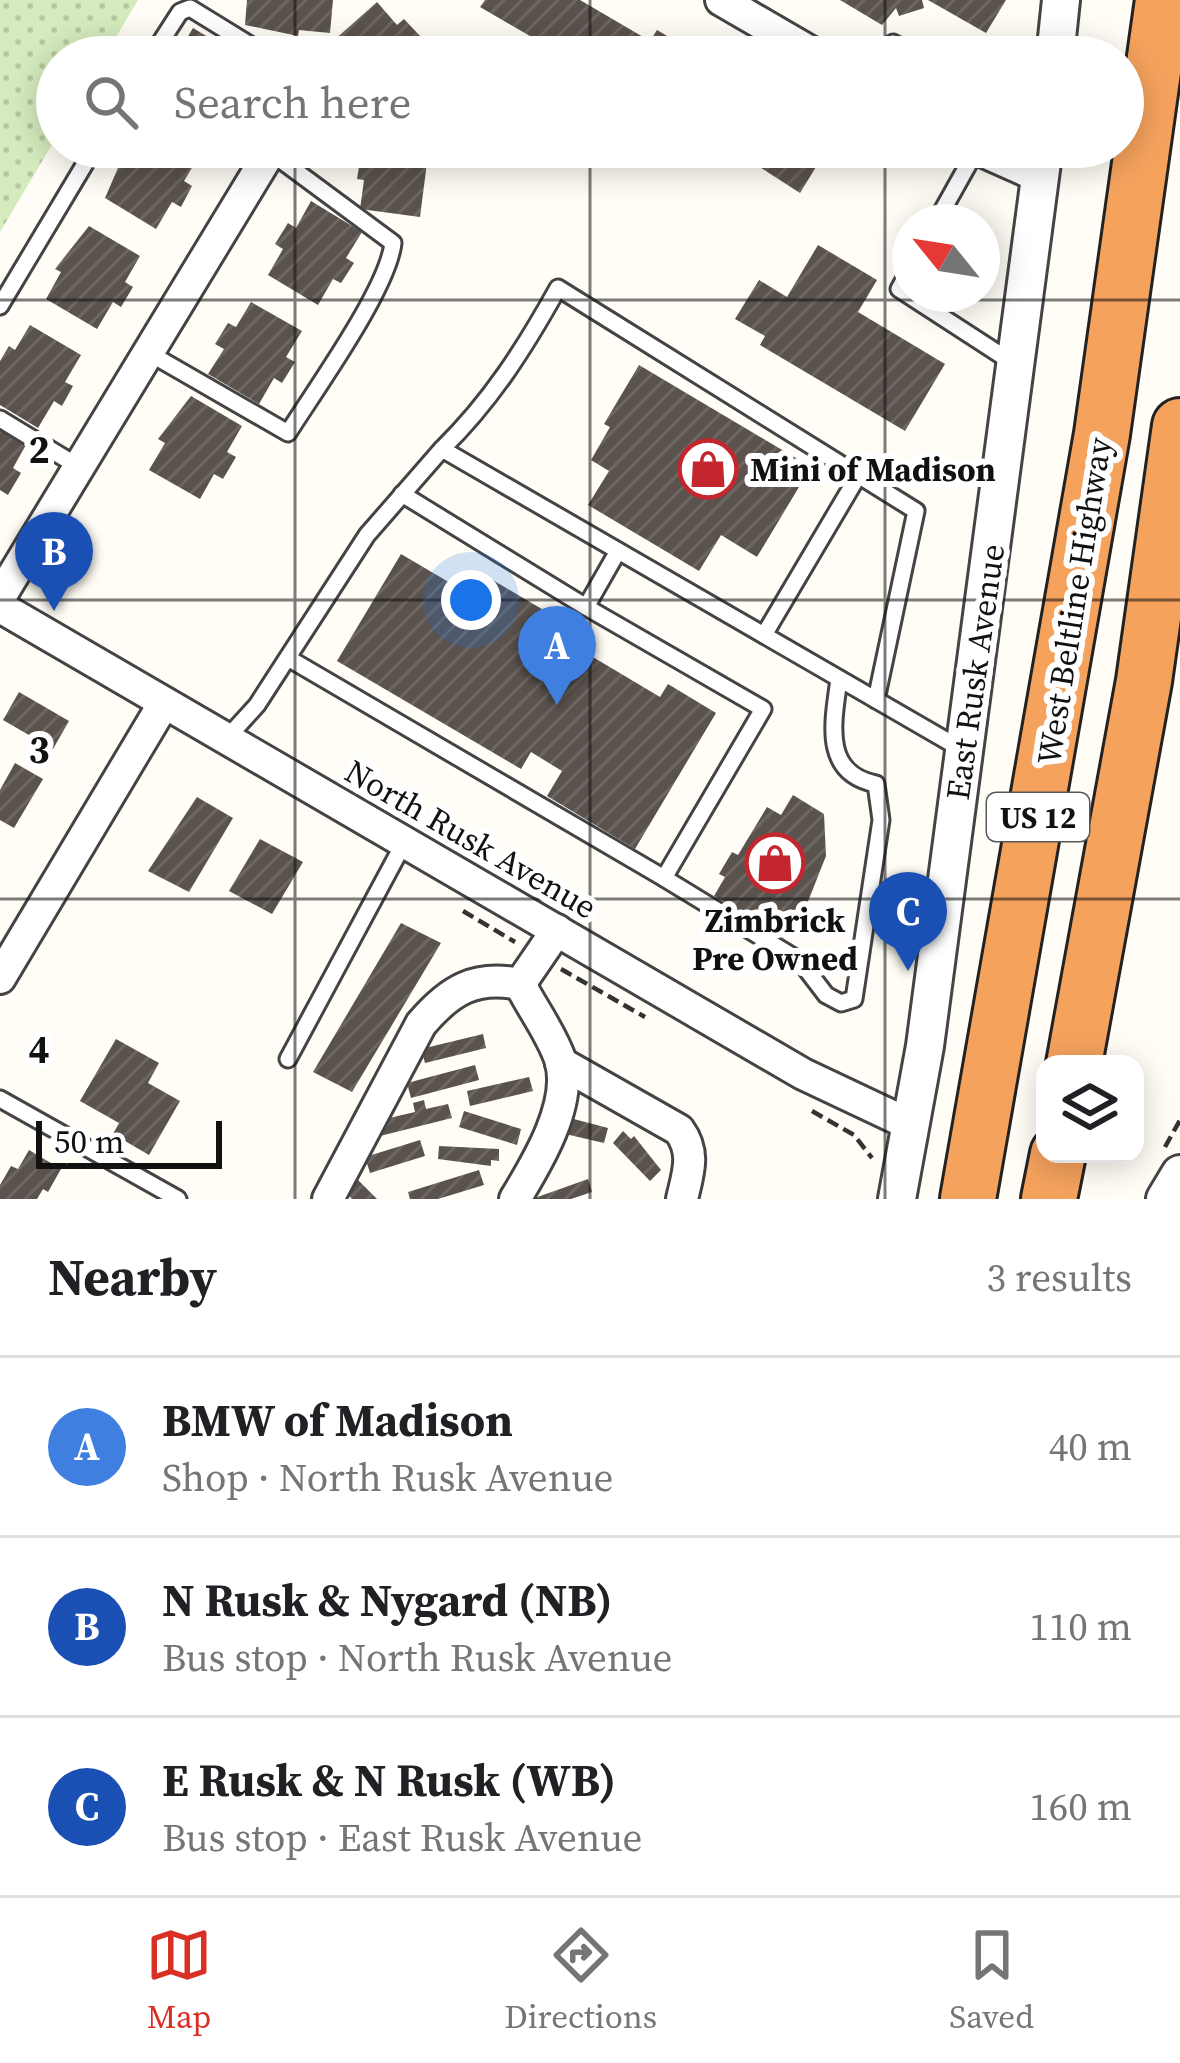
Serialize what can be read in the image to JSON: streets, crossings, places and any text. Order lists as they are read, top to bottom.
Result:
{
  "streets": {
    "highway": ["West Beltline Highway", "US 12"],
    "street": ["East Rusk Avenue", "North Rusk Avenue"]
  },
  "crossings": [
    ["East Rusk Avenue", "North Rusk Avenue"]
  ],
  "places": {
    "shop": ["Mini of Madison", "Zimbrick Pre Owned"]
  },
  "scale_bar": "50 m",
  "north": "top left",
  "page": {
    "search": "Search here",
    "pins": ["B", "A", "C"],
    "scale": "50 m",
    "heading": ["Nearby", "3 results"],
    "list": [
      {
        "mark": "A",
        "name": "BMW of Madison",
        "note": "Shop · North Rusk Avenue",
        "value": "40 m"
      },
      {
        "mark": "B",
        "name": "N Rusk & Nygard (NB)",
        "note": "Bus stop · North Rusk Avenue",
        "value": "110 m"
      },
      {
        "mark": "C",
        "name": "E Rusk & N Rusk (WB)",
        "note": "Bus stop · East Rusk Avenue",
        "value": "160 m"
      }
    ],
    "nav": ["Map", "Directions", "Saved"]
  },
  "grid": {
    "rows": ["2", "3", "4"]
  }
}
